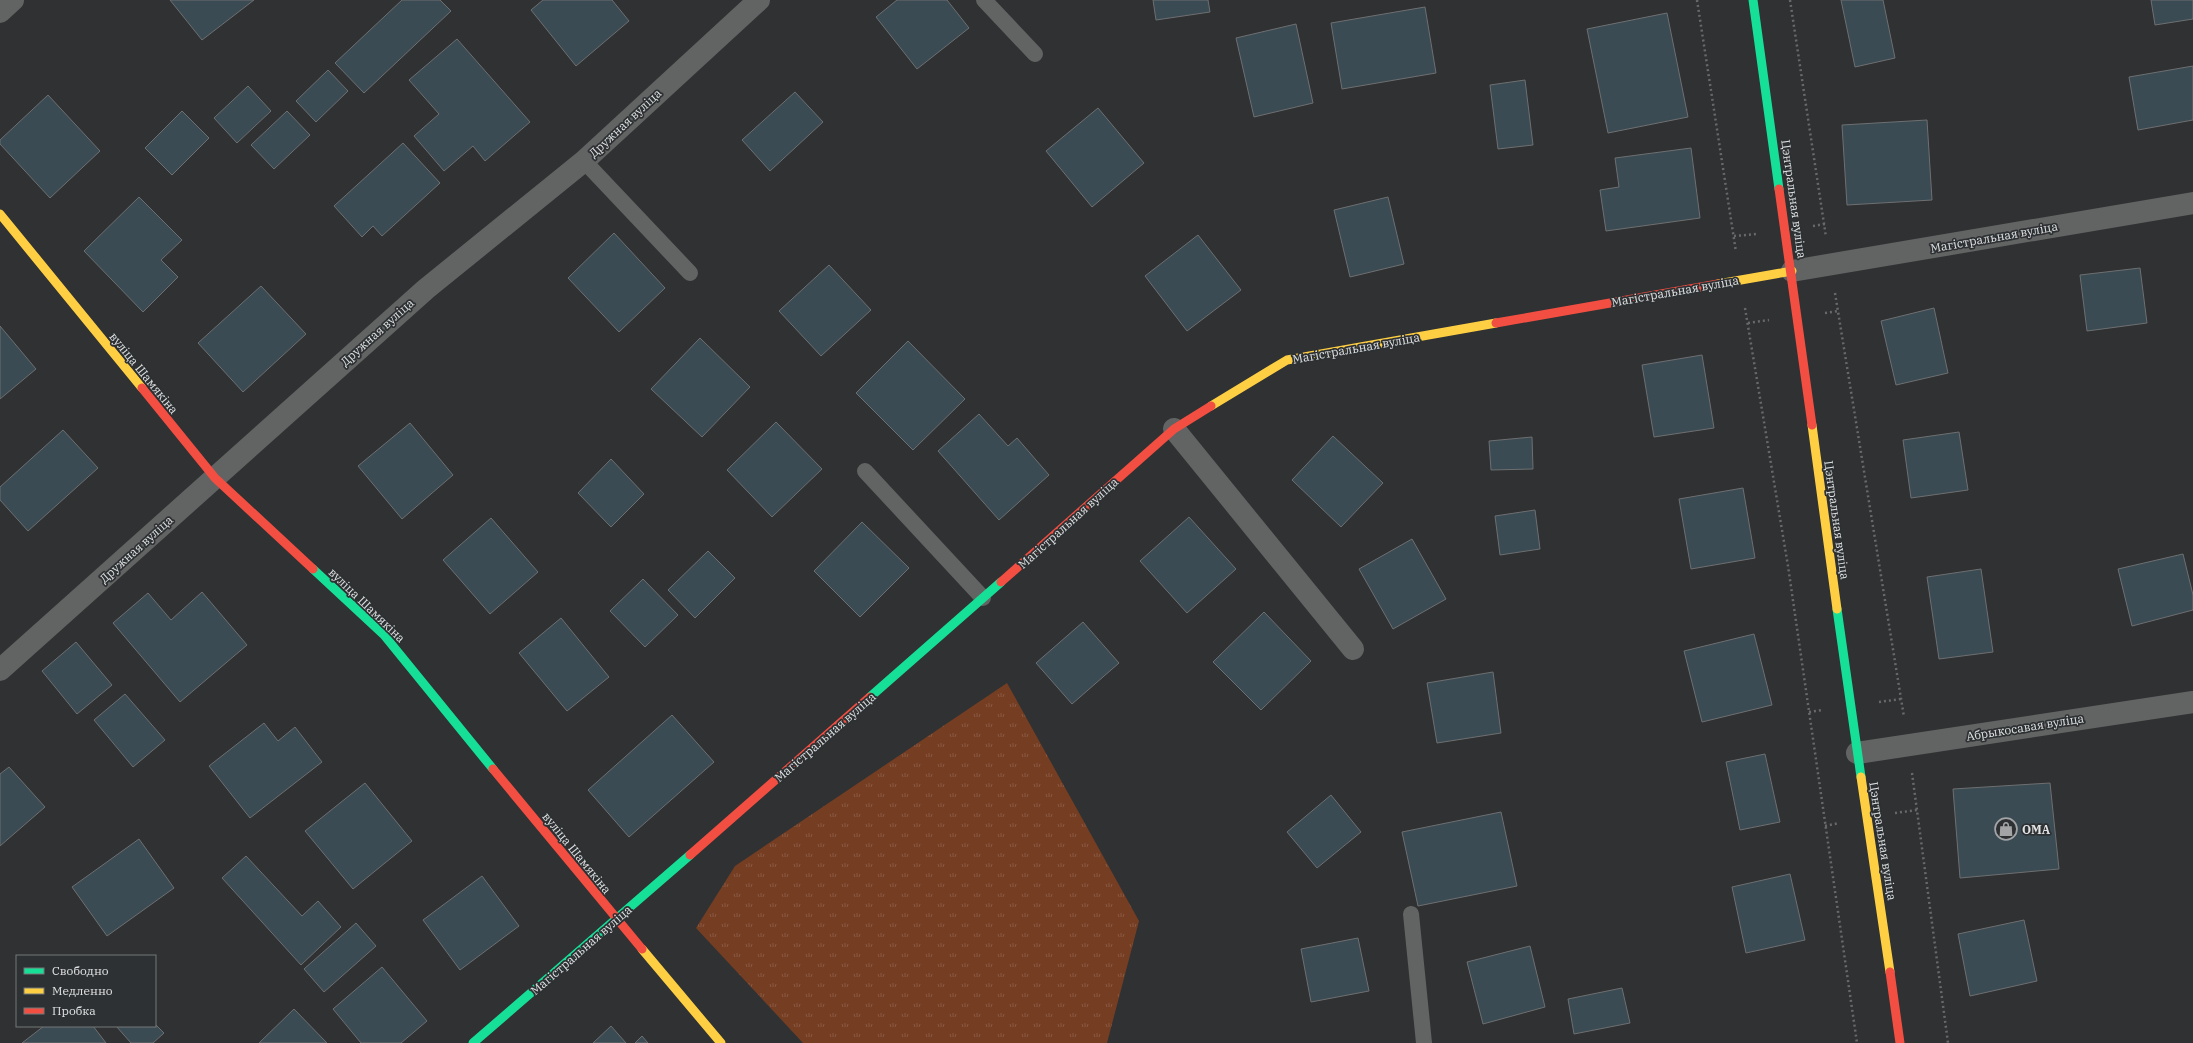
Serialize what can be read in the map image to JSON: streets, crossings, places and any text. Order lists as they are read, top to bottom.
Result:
{
  "streets": {
    "street": [
      "Дружная вуліца",
      "Цэнтральная вуліца",
      "Магістральная вуліца",
      "вуліца Шамякіна",
      "Абрыкосавая вуліца"
    ]
  },
  "crossings": [
    ["Дружная вуліца", "вуліца Шамякіна"],
    ["Цэнтральная вуліца", "Магістральная вуліца"],
    ["Цэнтральная вуліца", "Абрыкосавая вуліца"],
    ["Магістральная вуліца", "вуліца Шамякіна"]
  ],
  "places": {
    "shop": ["ОМА"]
  },
  "legend": ["Свободно", "Медленно", "Пробка"]
}
